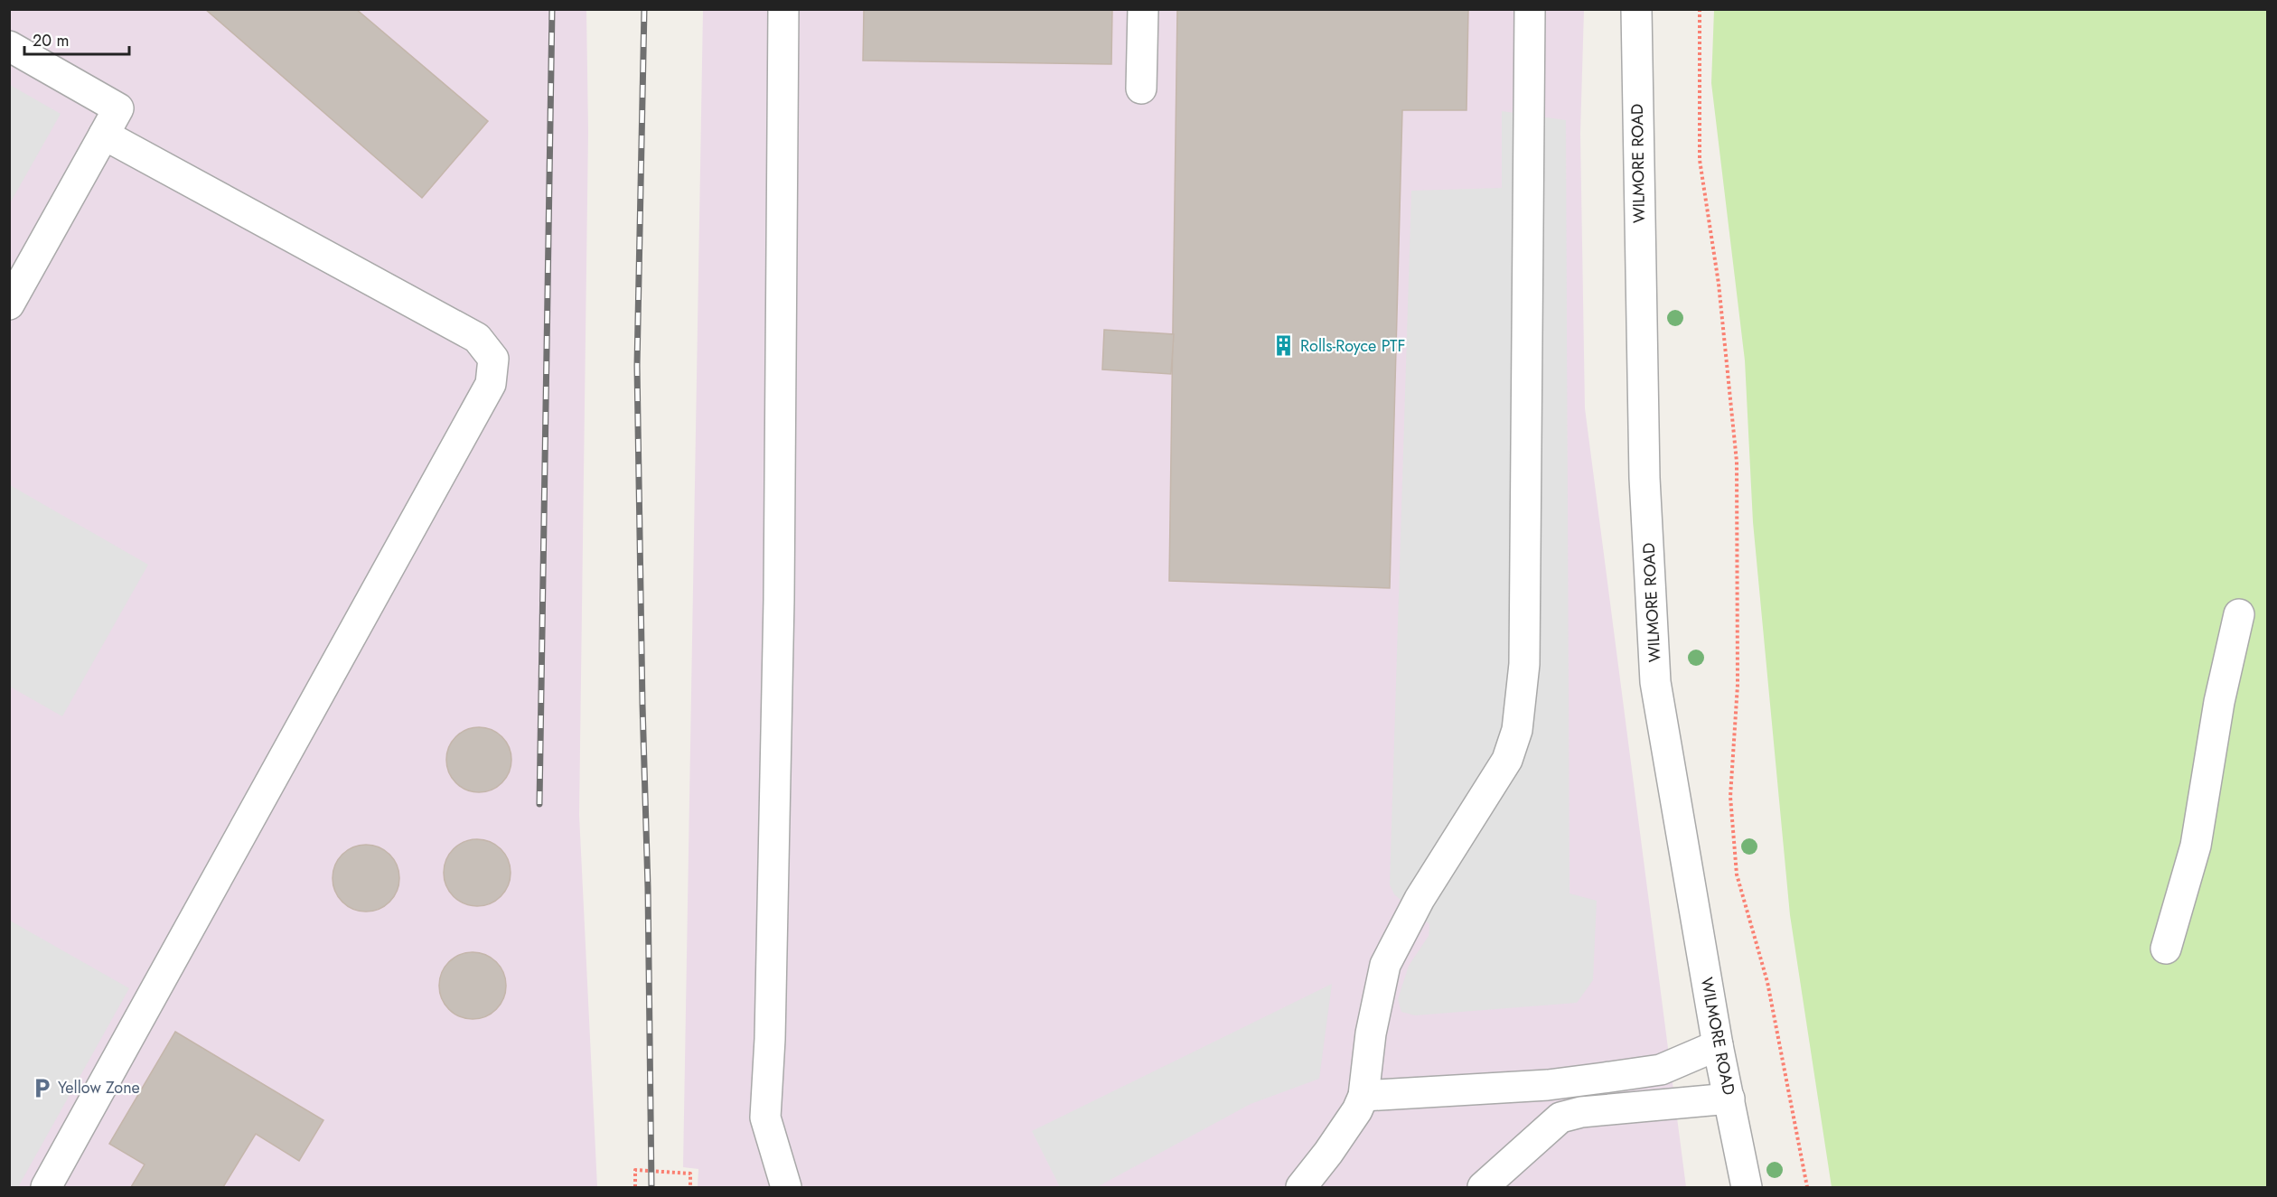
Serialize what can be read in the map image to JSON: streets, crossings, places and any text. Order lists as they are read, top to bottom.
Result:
{
  "streets": {
    "street": ["WILMORE ROAD"]
  },
  "places": {
    "building": ["Rolls-Royce PTF"],
    "parking": ["Yellow Zone"]
  },
  "scale_bar": "20 m"
}
